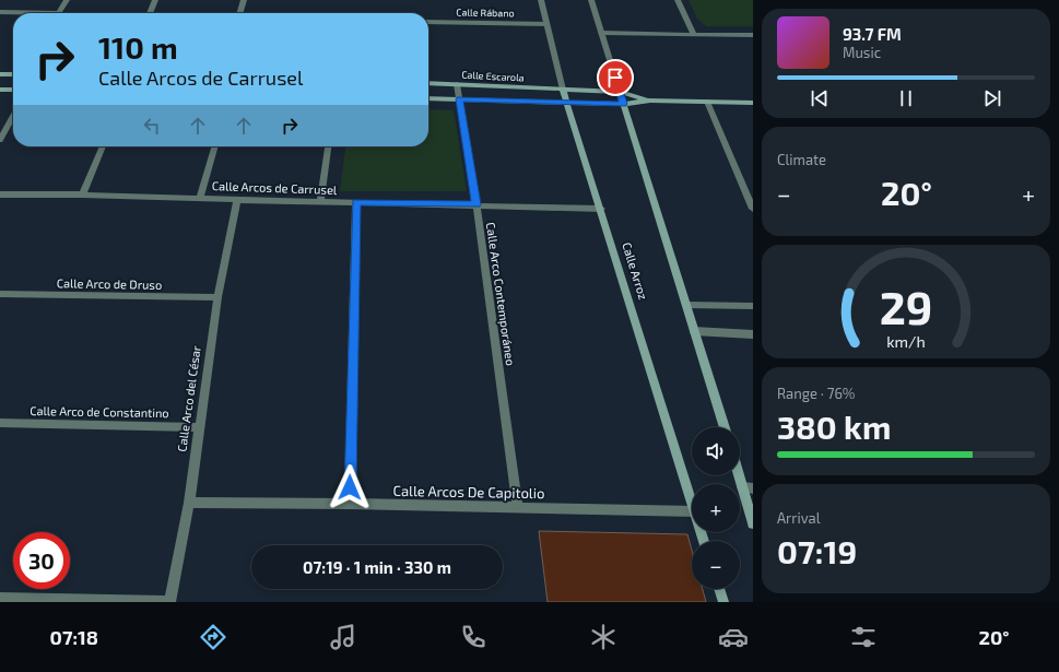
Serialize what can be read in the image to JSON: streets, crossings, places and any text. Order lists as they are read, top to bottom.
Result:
{
  "streets": {
    "main road": ["Calle Escarola", "Calle Arroz"],
    "street": [
      "Calle Rábano",
      "Calle Arcos de Carrusel",
      "Calle Arco de Druso",
      "Calle Arco Contemporáneo",
      "Calle Arco del César",
      "Calle Arco de Constantino",
      "Calle Arcos De Capitolio"
    ]
  },
  "crossings": [
    ["Calle Rábano", "Calle Arroz"],
    ["Calle Escarola", "Calle Arroz"],
    ["Calle Escarola", "Calle Arco Contemporáneo"],
    ["Calle Arcos de Carrusel", "Calle Arroz"],
    ["Calle Arcos de Carrusel", "Calle Arco Contemporáneo"],
    ["Calle Arcos de Carrusel", "Calle Arco del César"],
    ["Calle Arco de Druso", "Calle Arco del César"],
    ["Calle Arco Contemporáneo", "Calle Arcos De Capitolio"],
    ["Calle Arco del César", "Calle Arco de Constantino"],
    ["Calle Arco del César", "Calle Arcos De Capitolio"]
  ],
  "page": {
    "turn": ["110 m", "Calle Arcos de Carrusel"],
    "song": ["93.7 FM", "Music"],
    "tile": [
      "Climate",
      ["Range · 76%", "380 km"],
      ["Arrival", "07:19"]
    ],
    "heat": ["−", "20°", "+"],
    "map_buttons": ["+", "−"],
    "limit": "30",
    "trip": "07:19 · 1 min · 330 m",
    "tabs": ["07:18", "20°"],
    "gauge": ["29", "km/h"]
  }
}
